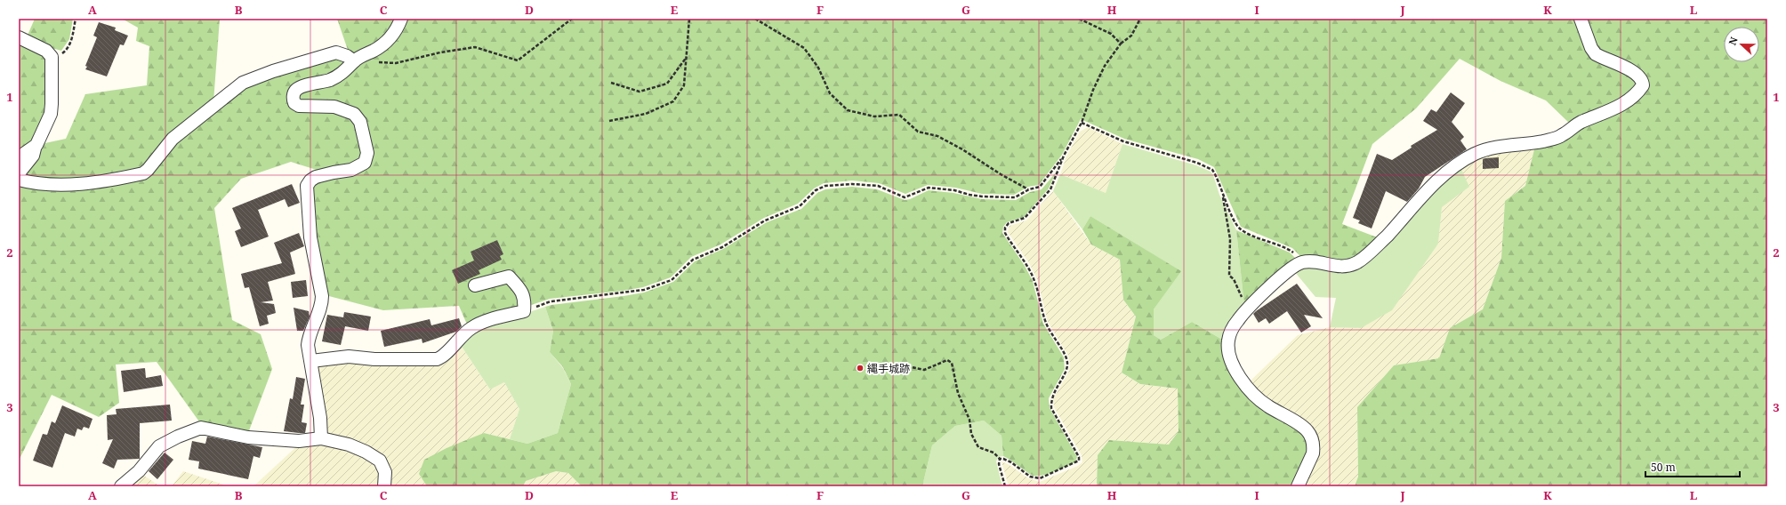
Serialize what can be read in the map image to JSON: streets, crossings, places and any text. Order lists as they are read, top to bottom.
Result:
{
  "places": ["縄手城跡"],
  "scale_bar": "50 m",
  "north": "left",
  "grid": {
    "columns": [
      "A",
      "B",
      "C",
      "D",
      "E",
      "F",
      "G",
      "H",
      "I",
      "J",
      "K",
      "L"
    ],
    "rows": ["1", "2", "3"]
  }
}
